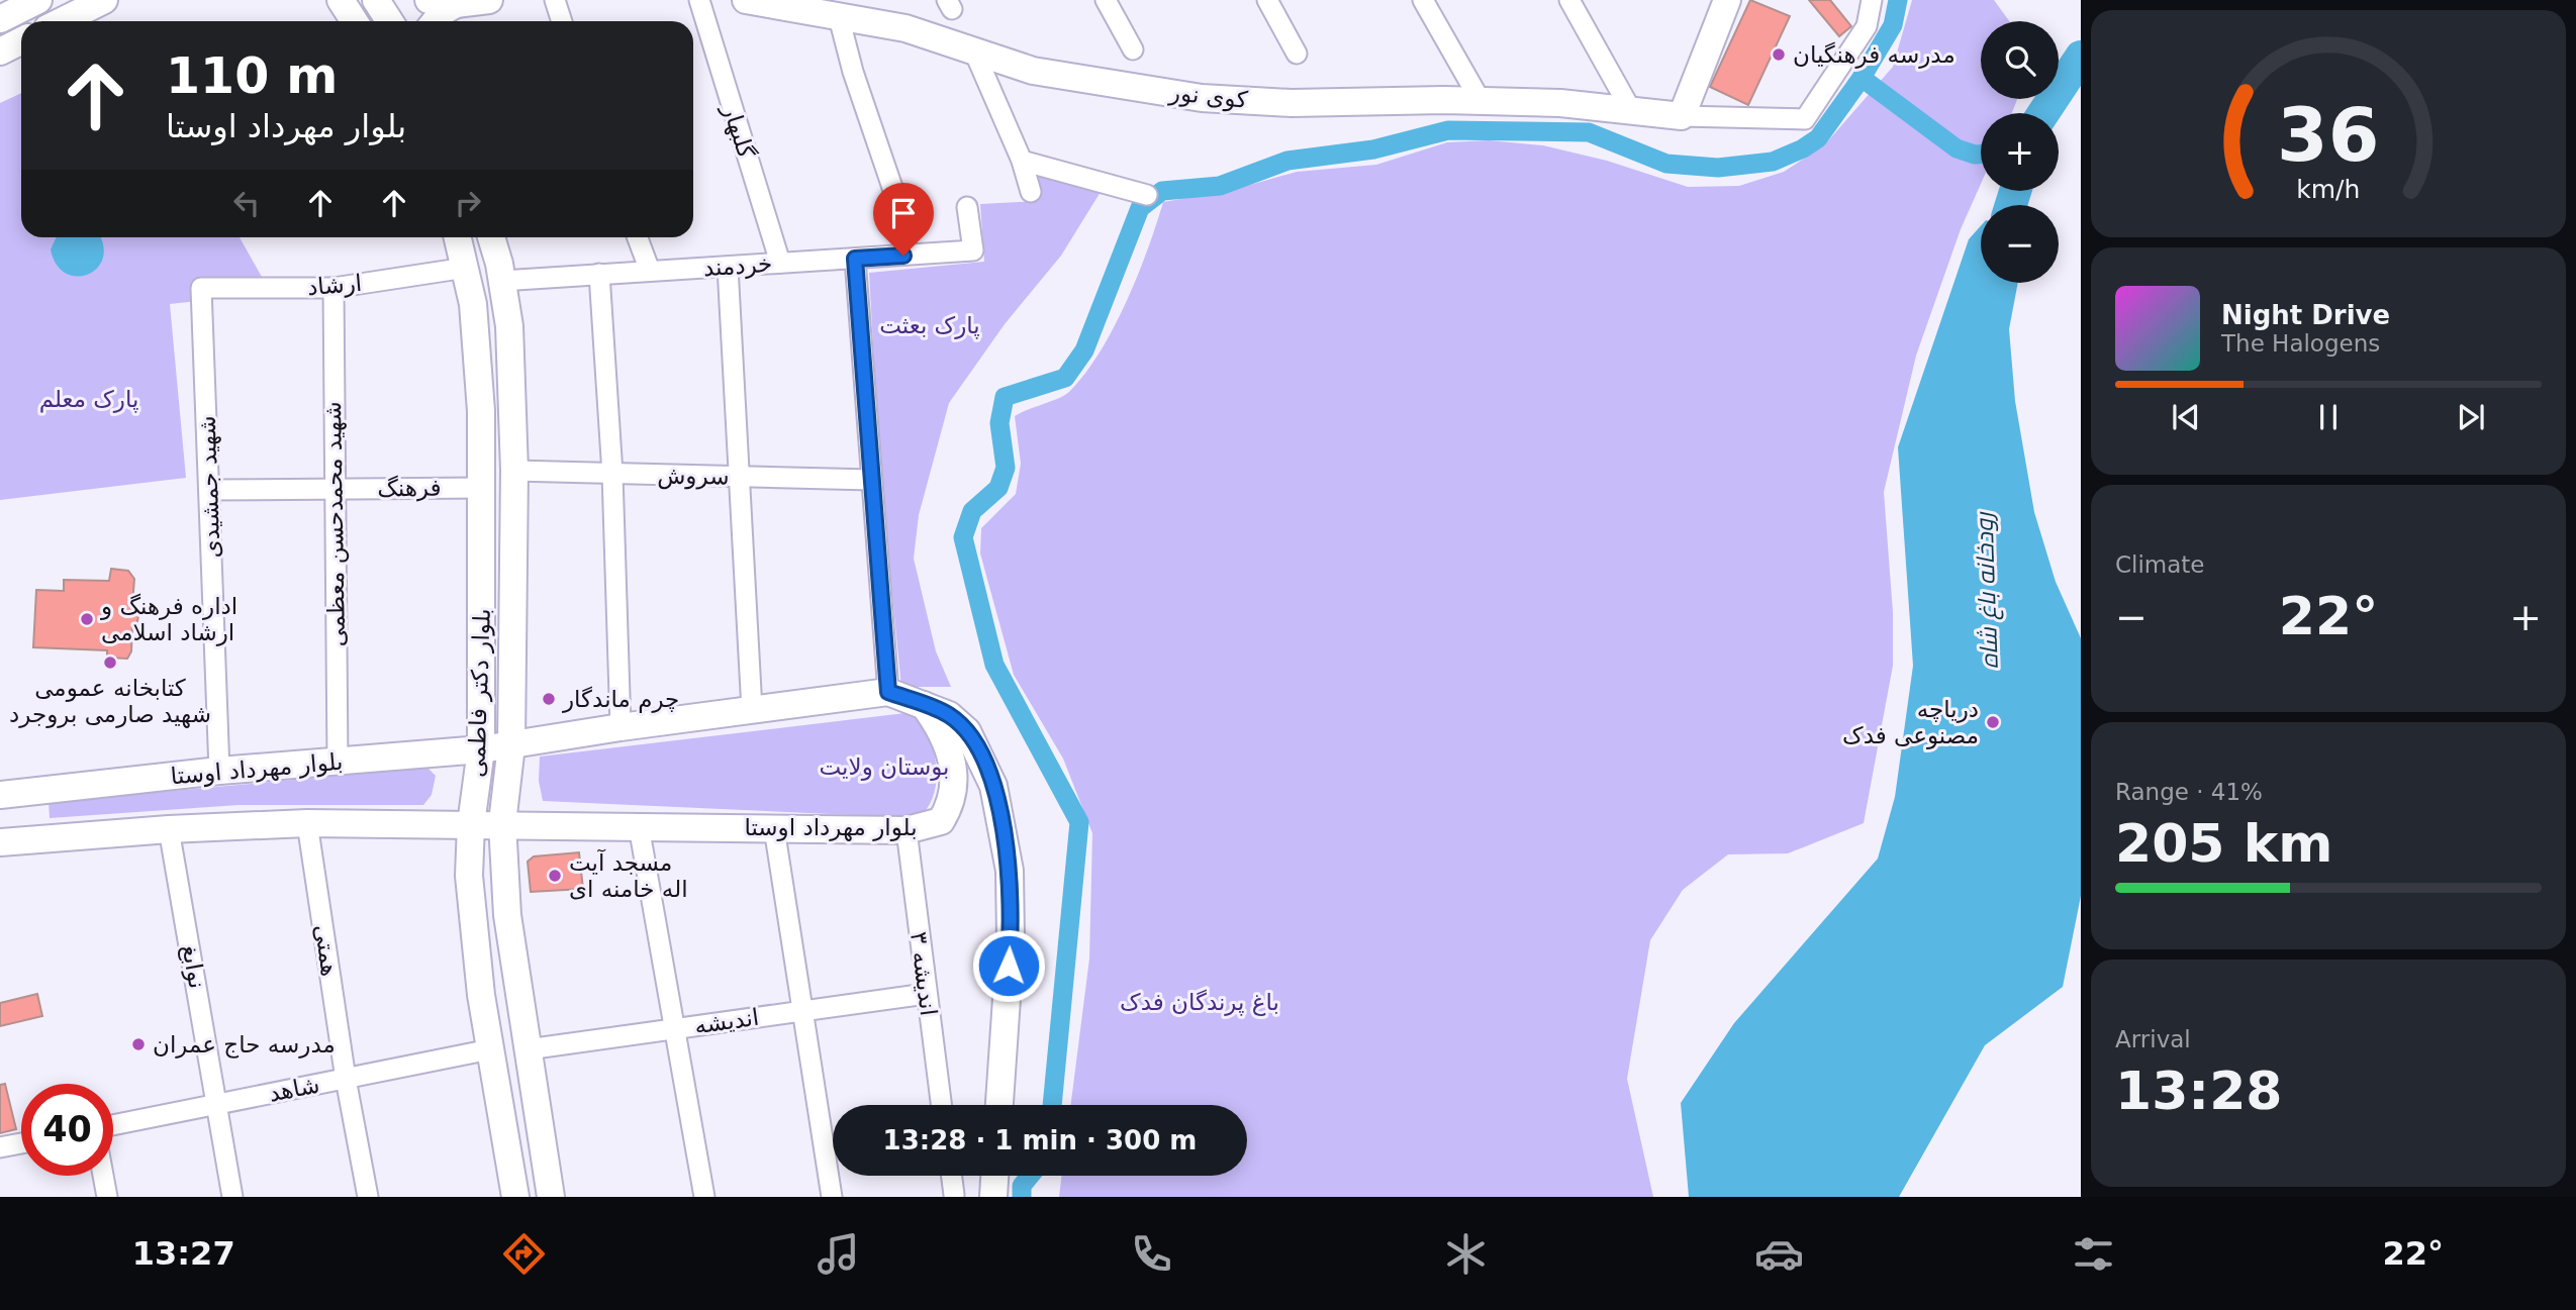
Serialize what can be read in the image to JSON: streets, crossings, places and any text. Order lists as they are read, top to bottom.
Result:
{
  "streets": {
    "main road": ["کوی نور", "بلوار دکتر فاطمی", "بلوار مهرداد اوستا"],
    "street": [
      "گلبهار",
      "خردمند",
      "ارشاد",
      "سروش",
      "شهید جمشیدی",
      "فرهنگ",
      "شهید محمدحسن معظمی",
      "همتی",
      "نوابغ",
      "اندیشه ۳",
      "اندیشه",
      "شاهد"
    ]
  },
  "crossings": [
    ["گلبهار", "خردمند"],
    ["خردمند", "بلوار دکتر فاطمی"],
    ["ارشاد", "شهید جمشیدی"],
    ["ارشاد", "شهید محمدحسن معظمی"],
    ["ارشاد", "بلوار دکتر فاطمی"],
    ["سروش", "بلوار دکتر فاطمی"],
    ["شهید جمشیدی", "فرهنگ"],
    ["شهید جمشیدی", "بلوار مهرداد اوستا"],
    ["فرهنگ", "شهید محمدحسن معظمی"],
    ["فرهنگ", "بلوار دکتر فاطمی"],
    ["شهید محمدحسن معظمی", "بلوار مهرداد اوستا"],
    ["بلوار دکتر فاطمی", "بلوار مهرداد اوستا"],
    ["بلوار دکتر فاطمی", "اندیشه"],
    ["بلوار دکتر فاطمی", "شاهد"],
    ["بلوار مهرداد اوستا", "همتی"],
    ["بلوار مهرداد اوستا", "نوابغ"],
    ["بلوار مهرداد اوستا", "اندیشه ۳"],
    ["همتی", "شاهد"],
    ["نوابغ", "شاهد"],
    ["اندیشه ۳", "اندیشه"]
  ],
  "water": ["رودخانه باغ شاه"],
  "parks": [
    "پارک بعثت",
    "پارک معلم",
    "بوستان ولایت",
    "باغ پرندگان فدک"
  ],
  "places": [
    "مدرسه فرهنگیان",
    "اداره فرهنگ و ارشاد اسلامی",
    "کتابخانه عمومی شهید صارمی بروجرد",
    "چرم ماندگار",
    "دریاچه مصنوعی فدک",
    "مسجد آیت اله خامنه ای",
    "مدرسه حاج عمران"
  ],
  "page": {
    "map_buttons": ["+", "−"],
    "turn": ["110 m", "بلوار مهرداد اوستا"],
    "song": ["Night Drive", "The Halogens"],
    "tile": [
      "Climate",
      ["Range · 41%", "205 km"],
      ["Arrival", "13:28"]
    ],
    "heat": ["−", "22°", "+"],
    "limit": "40",
    "trip": "13:28 · 1 min · 300 m",
    "tabs": ["13:27", "22°"],
    "gauge": ["36", "km/h"]
  }
}
